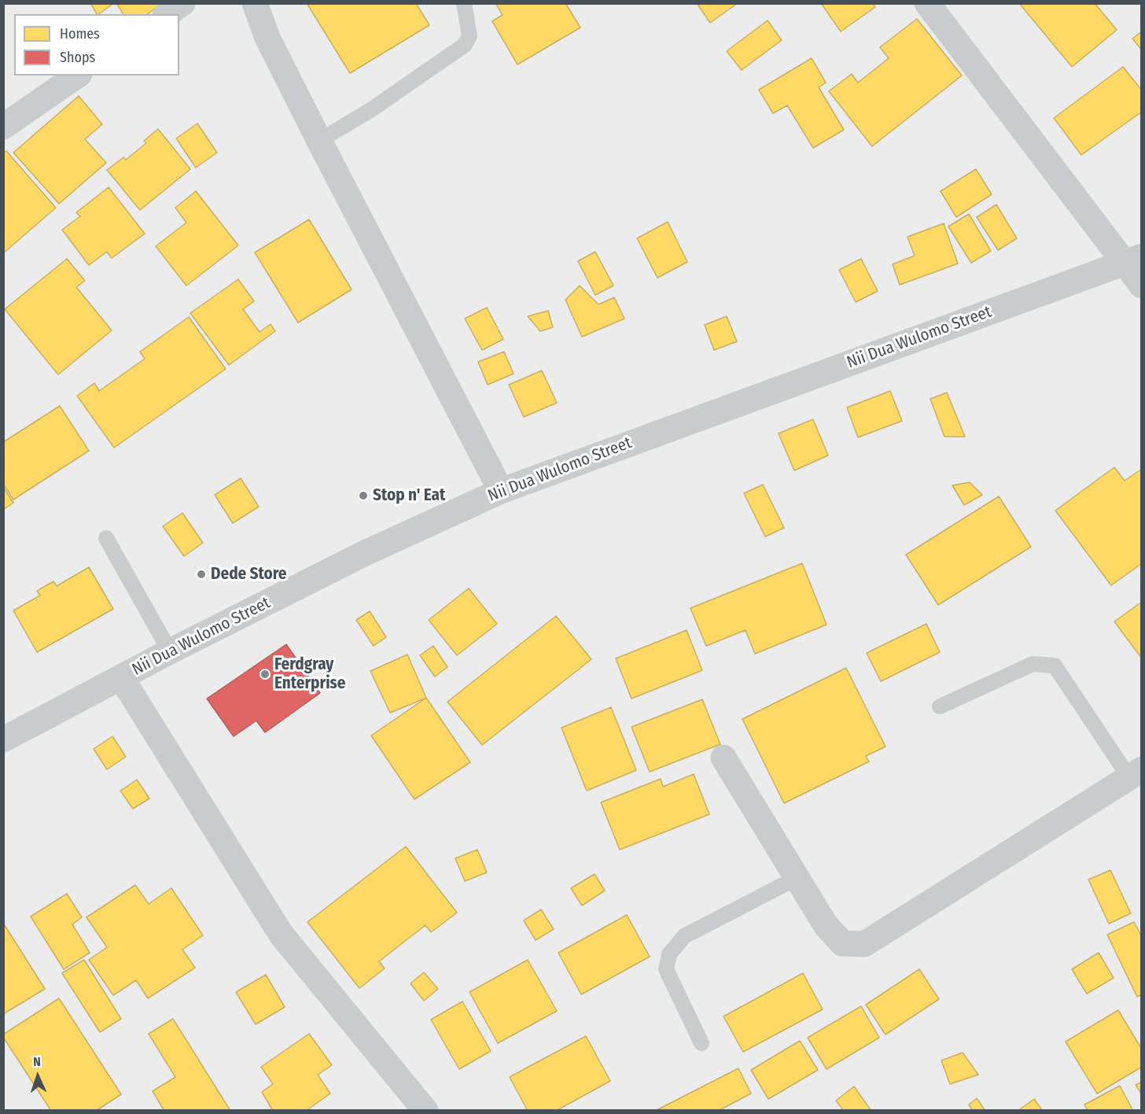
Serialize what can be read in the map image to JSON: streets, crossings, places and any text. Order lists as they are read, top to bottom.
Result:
{
  "streets": {
    "street": ["Nii Dua Wulomo Street"]
  },
  "places": ["Stop n' Eat", "Dede Store", "Ferdgray Enterprise"],
  "legend": ["Homes", "Shops"],
  "north": "top"
}
